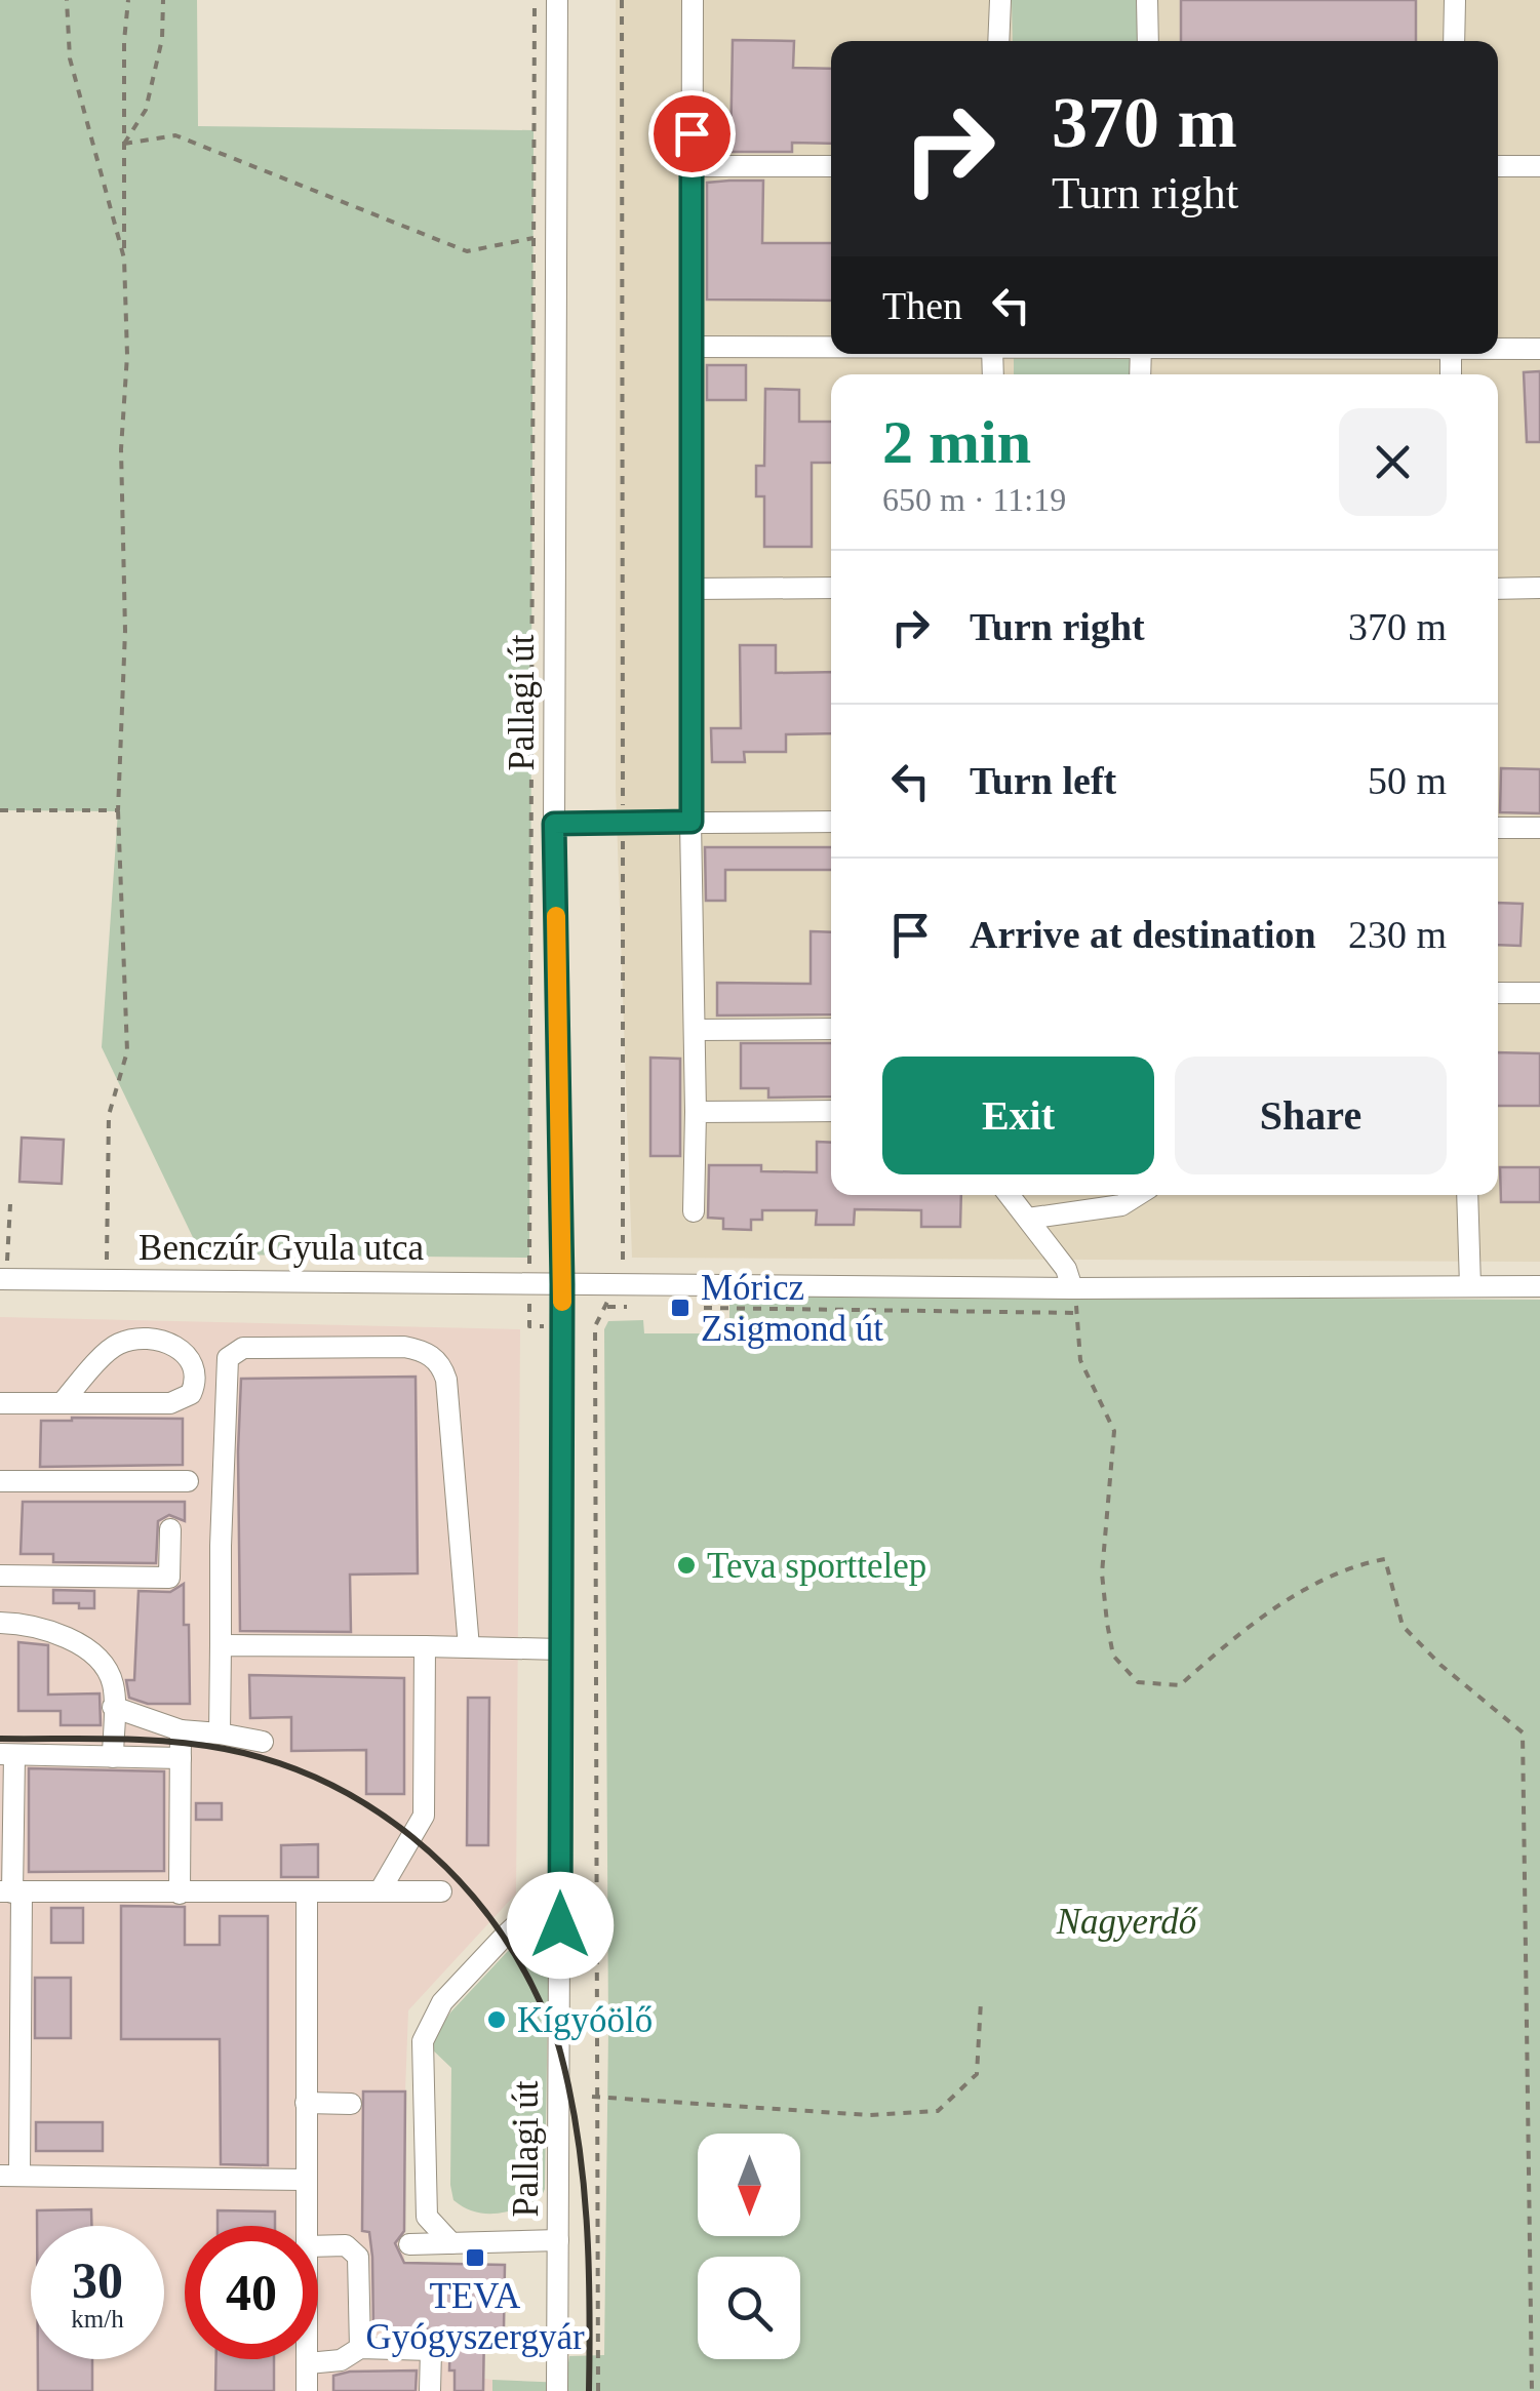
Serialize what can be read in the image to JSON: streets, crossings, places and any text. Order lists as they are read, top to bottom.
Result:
{
  "streets": {
    "street": ["Pallagi út", "Benczúr Gyula utca"]
  },
  "crossings": [
    ["Pallagi út", "Benczúr Gyula utca"]
  ],
  "parks": ["Nagyerdő"],
  "places": {
    "transit": ["Móricz Zsigmond út", "TEVA Gyógyszergyár"],
    "other": ["Teva sporttelep", "Kígyóölő"]
  },
  "north": "bottom",
  "page": {
    "turn": ["370 m", "Turn right"],
    "then": "Then",
    "heading": ["2 min", "650 m · 11:19"],
    "list": [
      {
        "name": "Turn right",
        "value": "370 m"
      },
      {
        "name": "Turn left",
        "value": "50 m"
      },
      {
        "name": "Arrive at destination",
        "value": "230 m"
      }
    ],
    "buttons": ["Exit", "Share"],
    "speed": "30 km/h",
    "limit": "40"
  }
}
